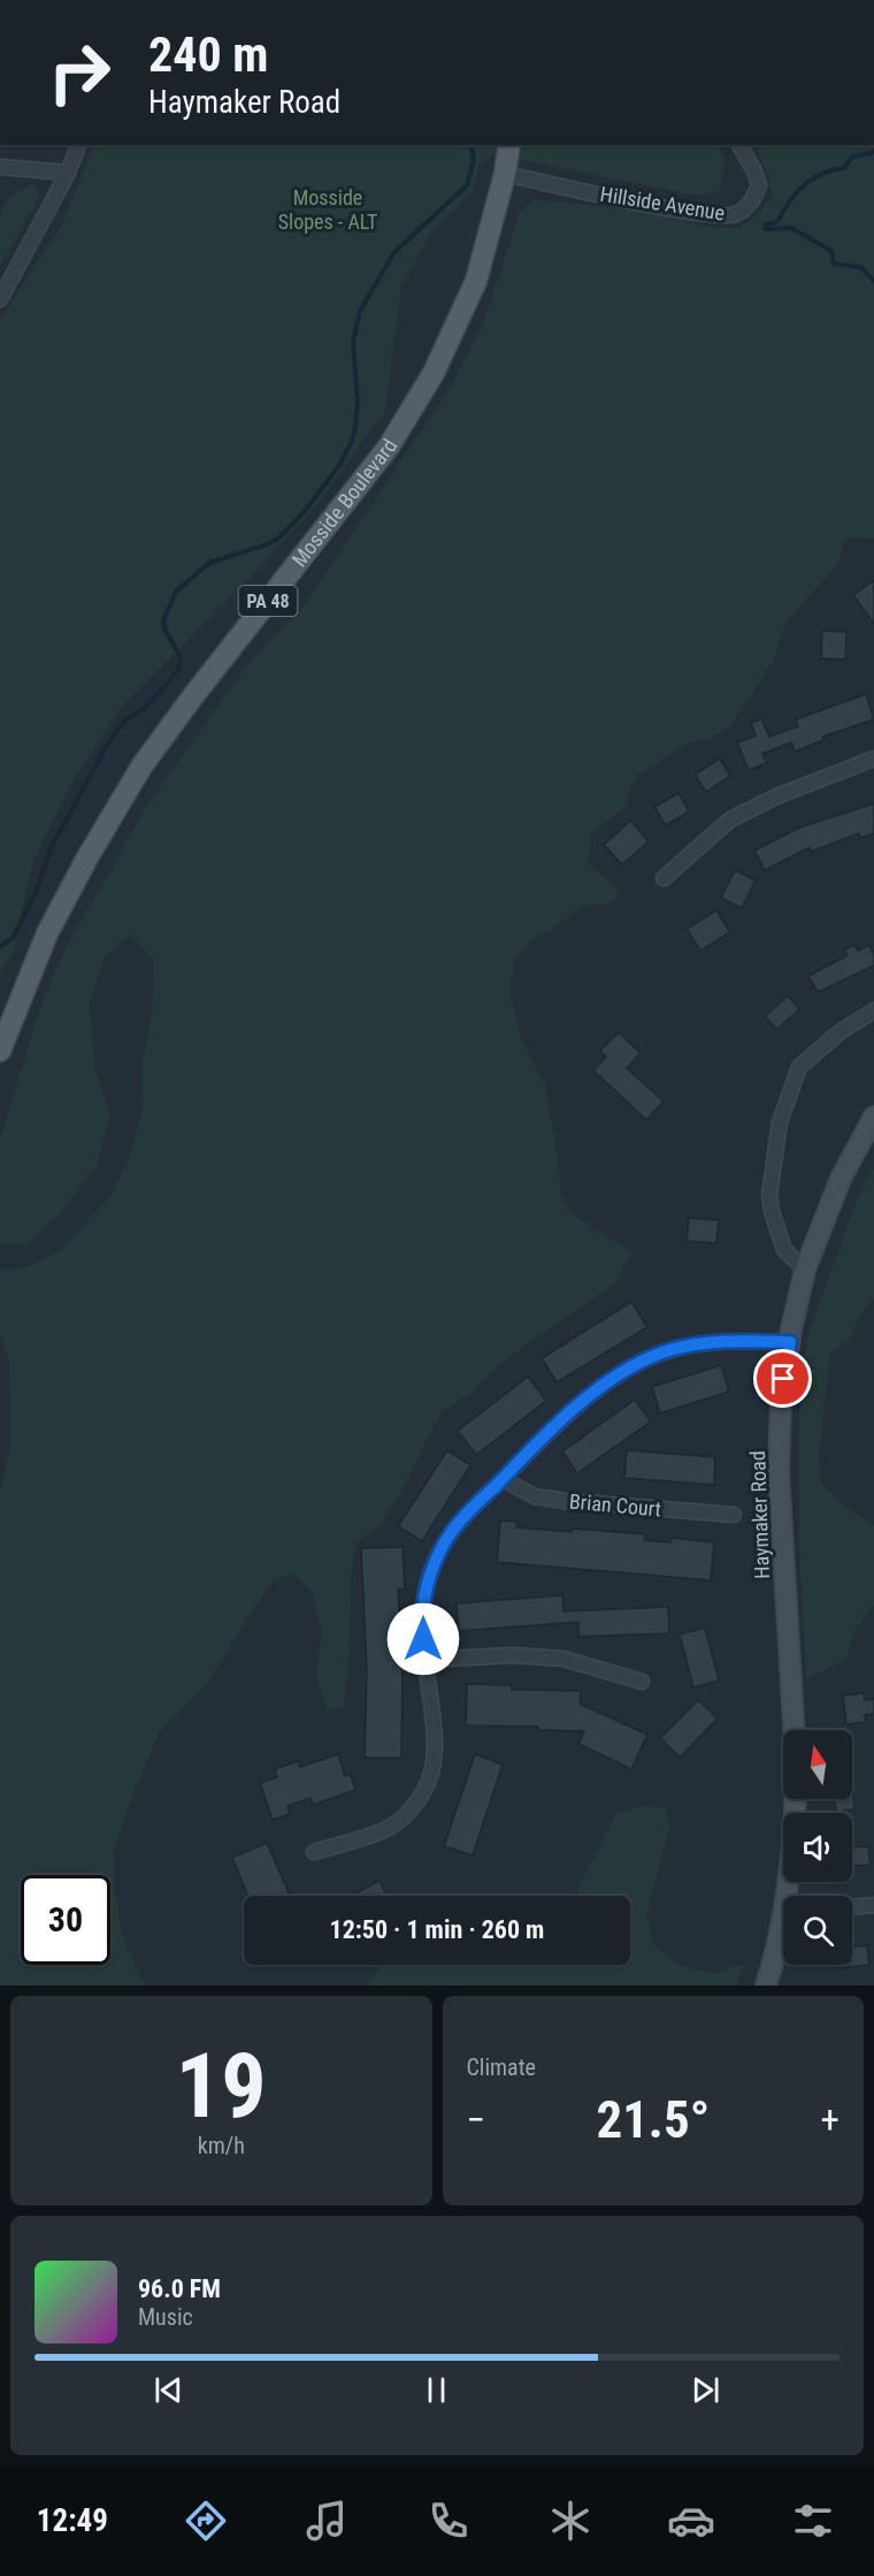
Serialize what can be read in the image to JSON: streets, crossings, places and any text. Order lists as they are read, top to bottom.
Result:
{
  "streets": {
    "main road": ["Mosside Boulevard", "PA 48", "Haymaker Road"],
    "street": ["Hillside Avenue", "Brian Court"]
  },
  "crossings": [
    ["Hillside Avenue", "Mosside Boulevard"]
  ],
  "parks": ["Mosside Slopes - ALT"],
  "north": "top",
  "page": {
    "turn": ["240 m", "Haymaker Road"],
    "limit": "30",
    "trip": "12:50 · 1 min · 260 m",
    "tile": [
      ["19", "km/h"],
      "Climate"
    ],
    "heat": ["−", "21.5°", "+"],
    "song": ["96.0 FM", "Music"],
    "tabs": "12:49"
  }
}
